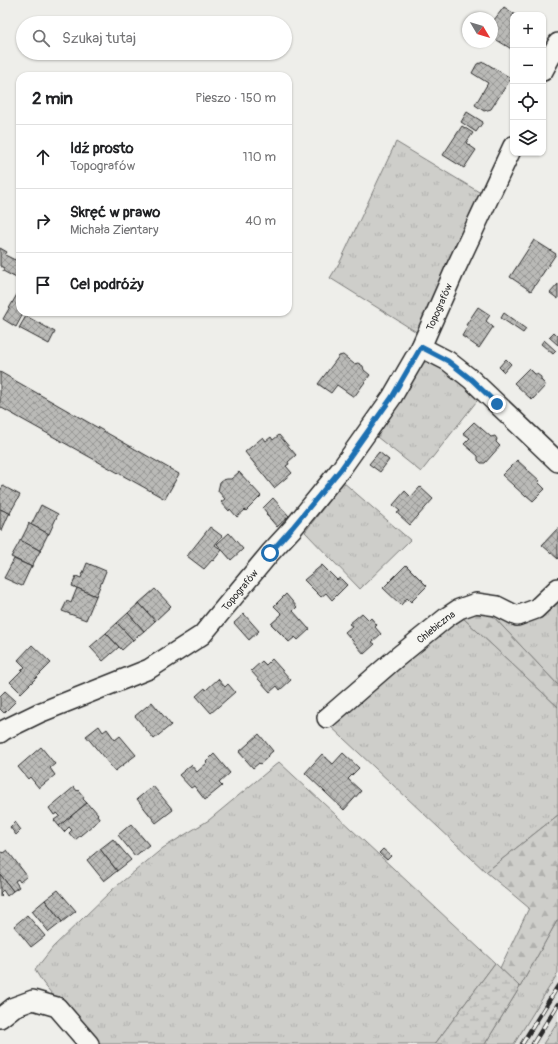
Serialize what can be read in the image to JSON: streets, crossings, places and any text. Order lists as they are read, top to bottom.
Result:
{
  "streets": {
    "street": ["Topografów", "Chlebiczna"]
  },
  "north": "bottom right",
  "page": {
    "map_buttons": ["+", "−"],
    "search": "Szukaj tutaj",
    "heading": ["2 min", "Pieszo · 150 m"],
    "list": [
      ["Idź prosto", "Topografów", "110 m"],
      ["Skręć w prawo", "Michała Zientary", "40 m"],
      "Cel podróży"
    ]
  }
}
